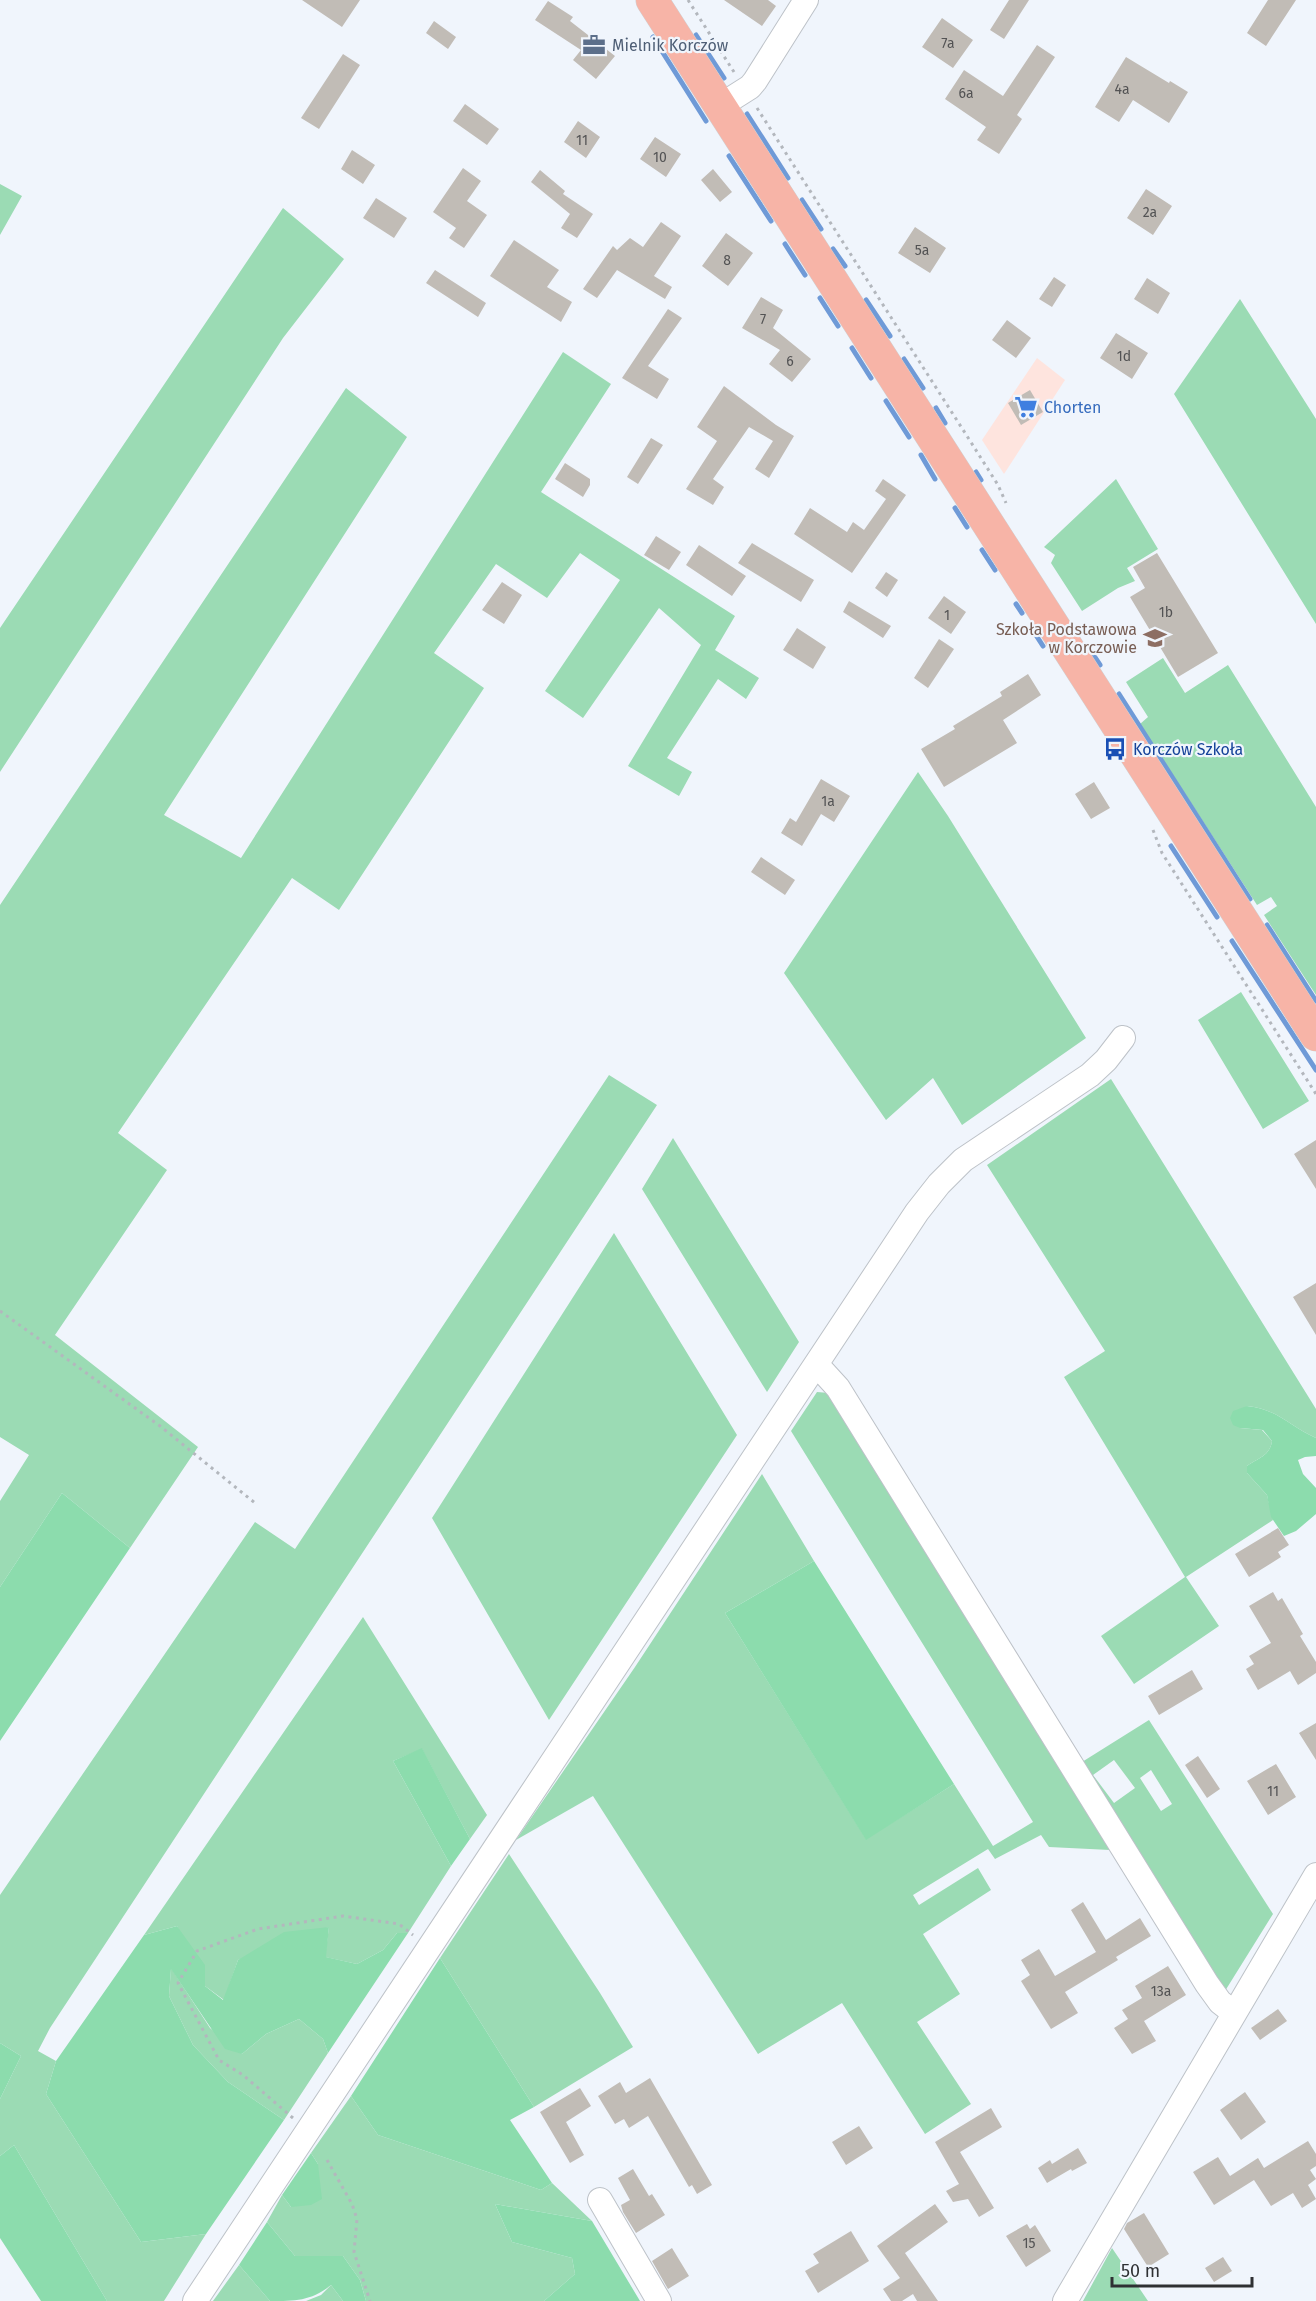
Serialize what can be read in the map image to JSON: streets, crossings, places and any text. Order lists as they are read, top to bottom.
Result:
{
  "places": {
    "office": ["Mielnik Korczów"],
    "supermarket": ["Chorten"],
    "school or university": ["Szkoła Podstawowa w Korczowie"],
    "bus stop": ["Korczów Szkoła"]
  },
  "house_numbers": [
    "7a",
    "4a",
    "6a",
    "11",
    "10",
    "2a",
    "5a",
    "8",
    "7",
    "1d",
    "6",
    "1b",
    "1",
    "1a",
    "11",
    "13a",
    "15"
  ],
  "scale_bar": "50 m"
}
